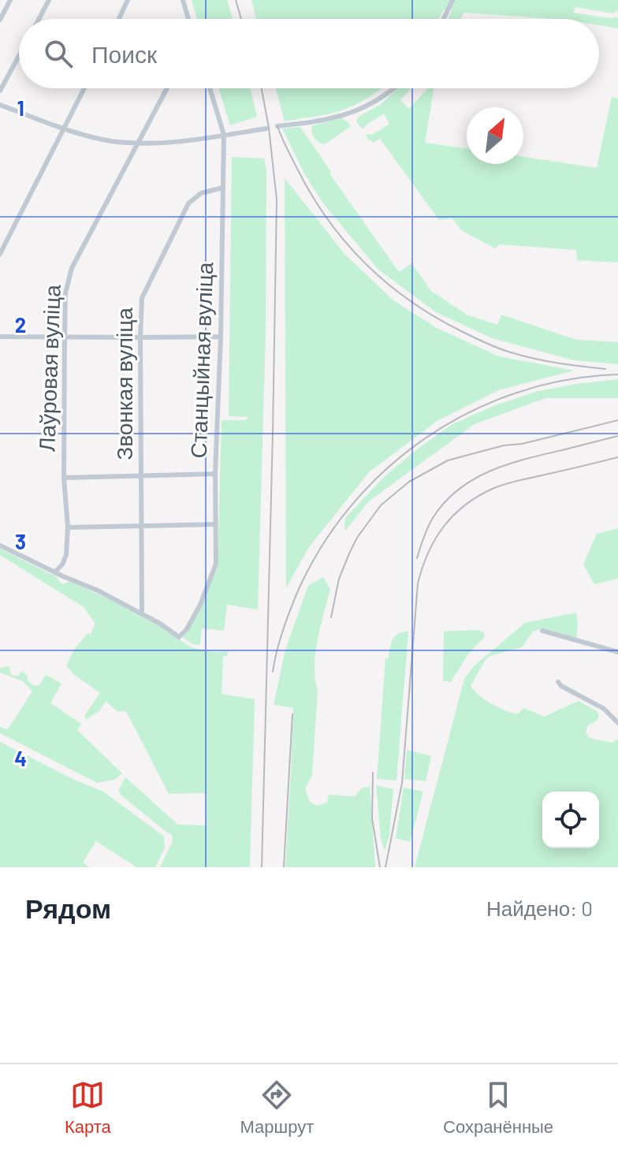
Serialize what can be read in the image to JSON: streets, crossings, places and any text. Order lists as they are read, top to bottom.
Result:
{
  "streets": {
    "street": ["Станцыйная вуліца", "Лаўровая вуліца", "Звонкая вуліца"]
  },
  "crossings": [
    ["Станцыйная вуліца", "Звонкая вуліца"]
  ],
  "north": "top right",
  "page": {
    "search": "Поиск",
    "heading": ["Рядом", "Найдено: 0"],
    "nav": ["Карта", "Маршрут", "Сохранённые"]
  },
  "grid": {
    "rows": [
      "1",
      "2",
      "3",
      "4"
    ]
  }
}
